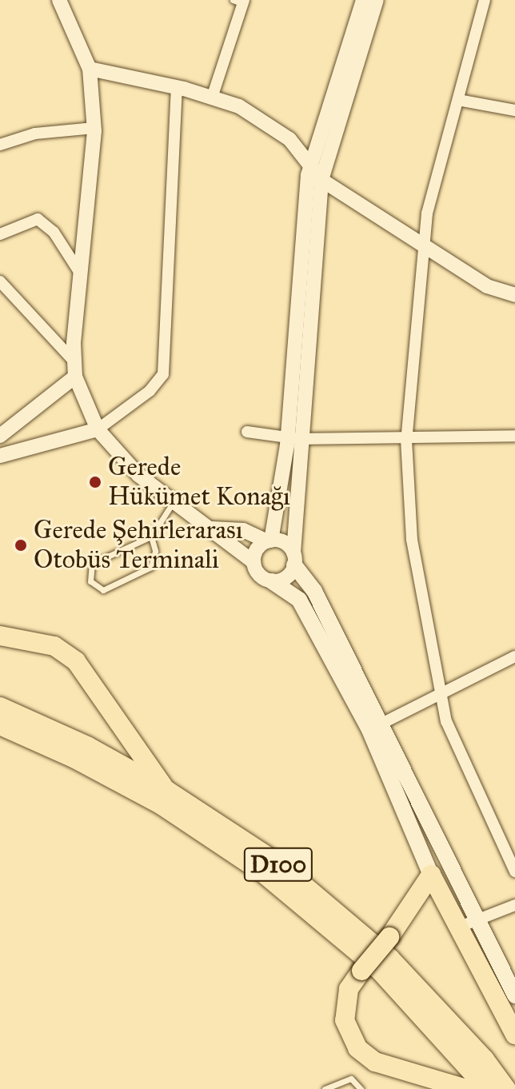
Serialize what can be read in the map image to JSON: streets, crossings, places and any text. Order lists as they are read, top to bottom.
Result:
{
  "streets": {
    "highway": ["D100"]
  },
  "places": ["Gerede Hükümet Konağı", "Gerede Şehirlerarası Otobüs Terminali"]
}
